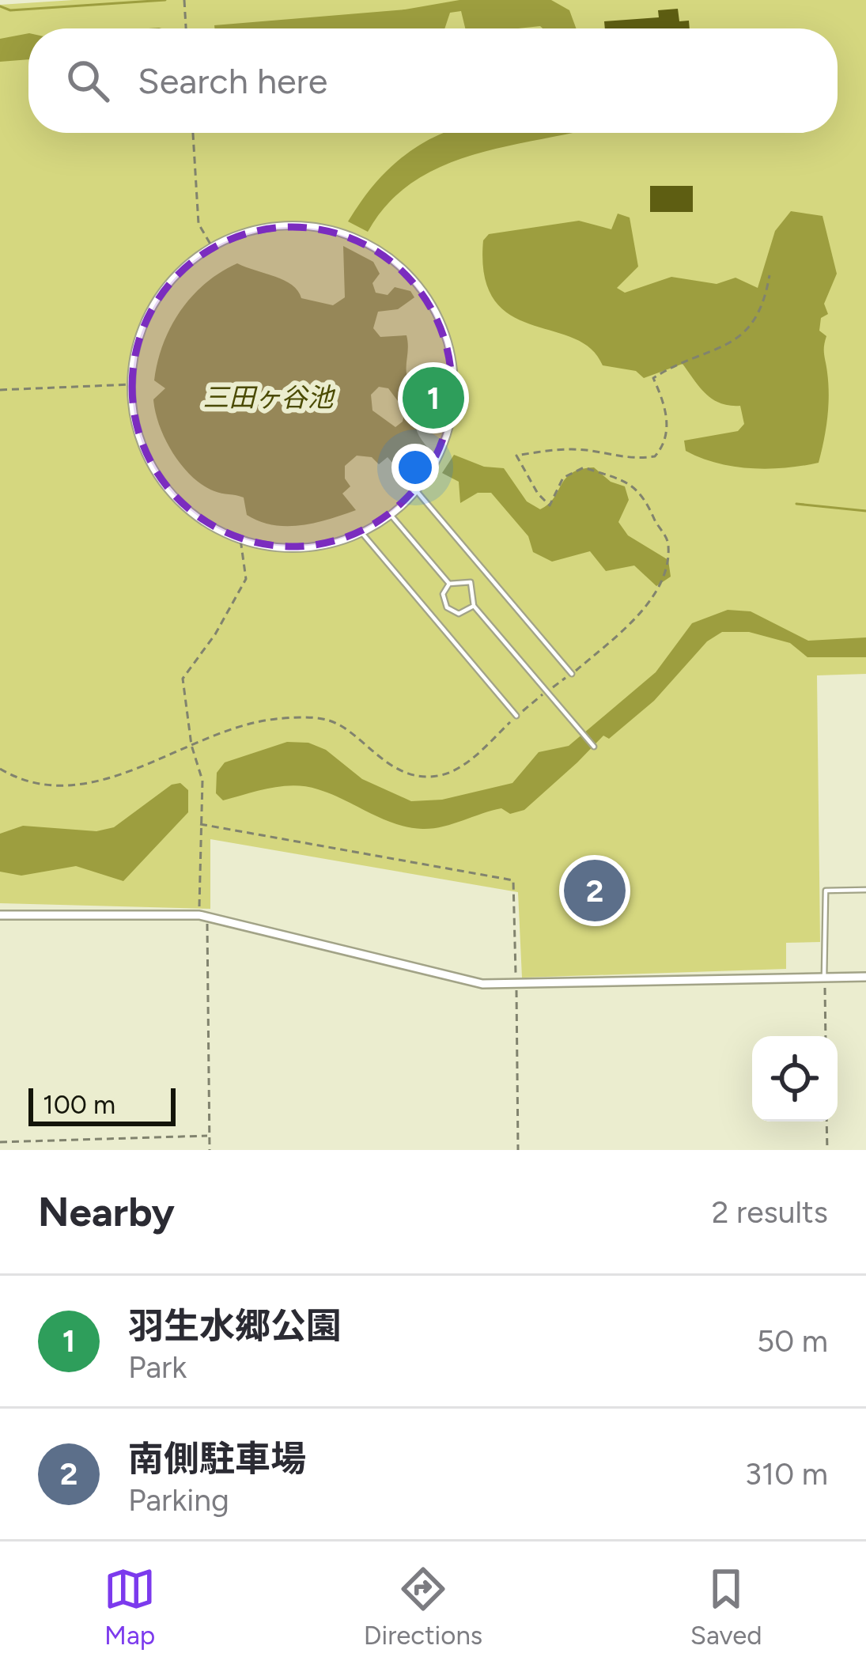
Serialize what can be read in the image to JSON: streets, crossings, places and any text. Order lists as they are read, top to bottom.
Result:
{
  "water": ["三田ヶ谷池"],
  "scale_bar": "100 m",
  "page": {
    "search": "Search here",
    "pins": ["1", "2"],
    "scale": "100 m",
    "heading": ["Nearby", "2 results"],
    "list": [
      {
        "mark": "1",
        "name": "羽生水郷公園",
        "note": "Park",
        "value": "50 m"
      },
      {
        "mark": "2",
        "name": "南側駐車場",
        "note": "Parking",
        "value": "310 m"
      }
    ],
    "nav": ["Map", "Directions", "Saved"]
  }
}
